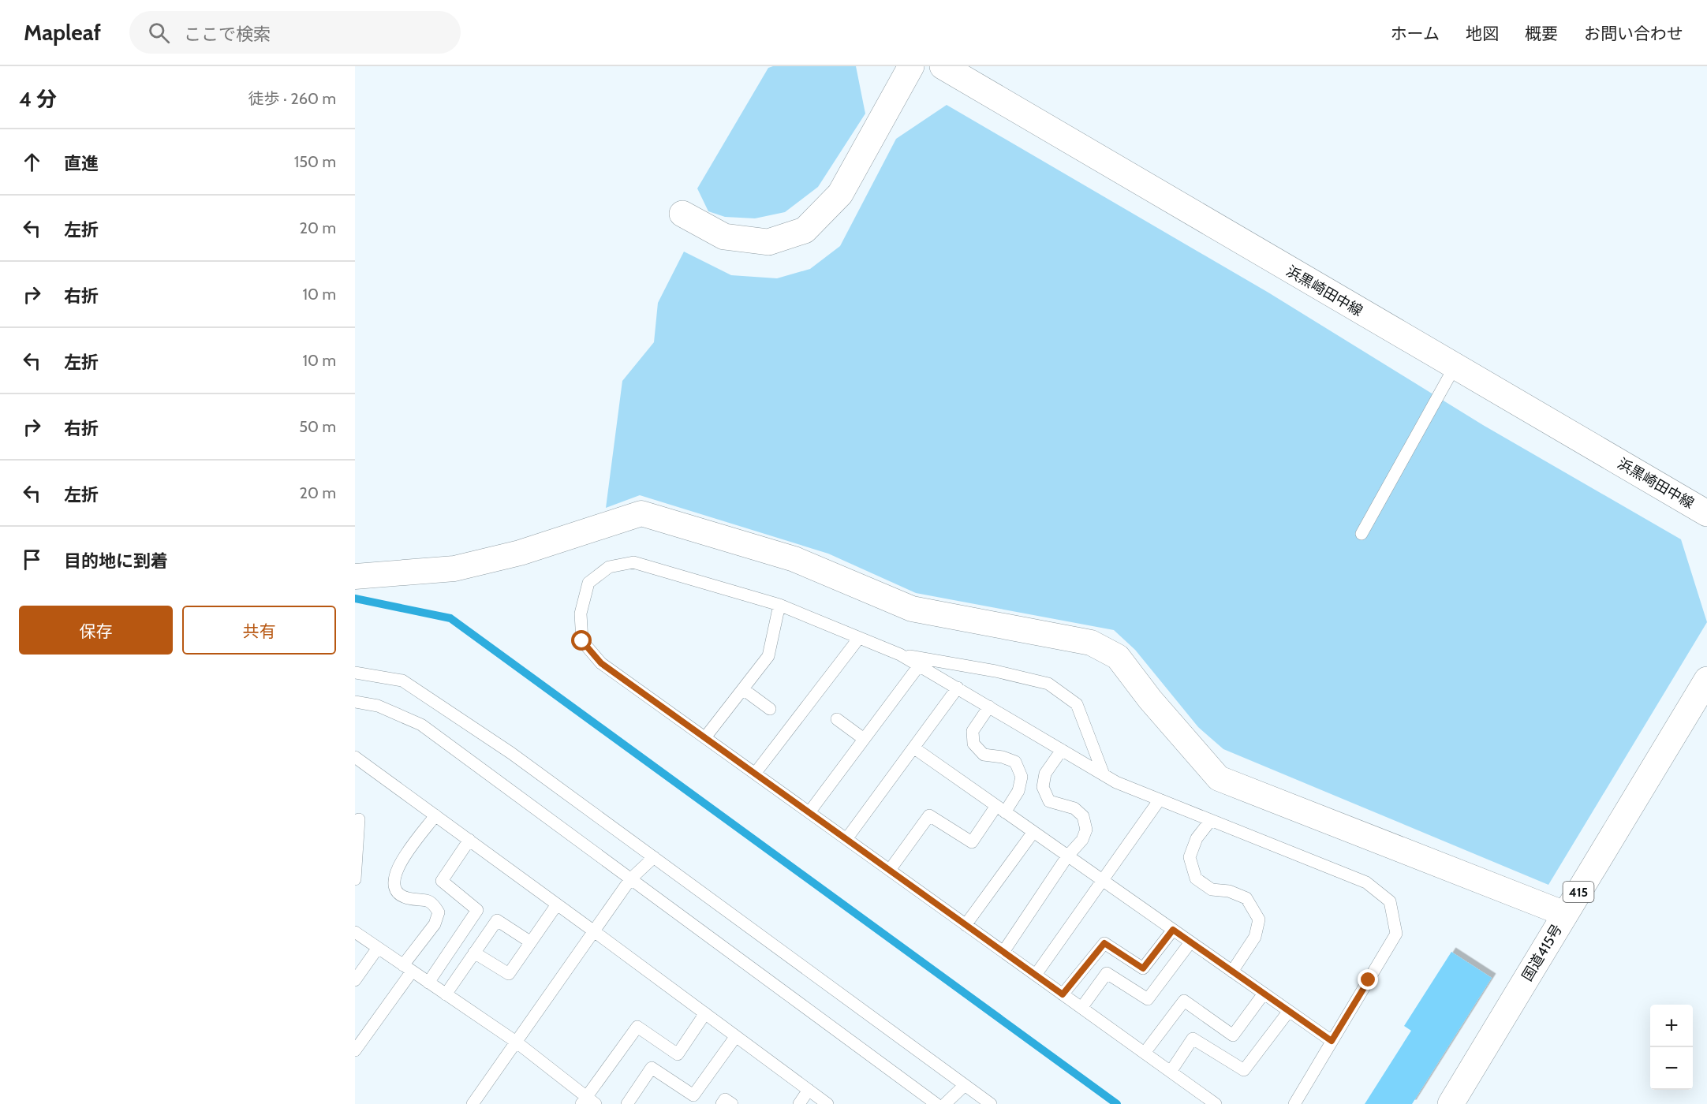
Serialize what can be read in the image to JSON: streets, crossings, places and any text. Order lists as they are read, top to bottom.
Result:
{
  "streets": {
    "main road": ["浜黒崎田中線", "415", "国道415号"]
  },
  "page": {
    "header": "Mapleaf",
    "search": "ここで検索",
    "nav": [
      "ホーム",
      "地図",
      "概要",
      "お問い合わせ"
    ],
    "heading": ["4 分", "徒歩 · 260 m"],
    "list": [
      ["直進", "150 m"],
      ["左折", "20 m"],
      ["右折", "10 m"],
      ["左折", "10 m"],
      ["右折", "50 m"],
      ["左折", "20 m"],
      "目的地に到着"
    ],
    "buttons": ["保存", "共有"],
    "map_buttons": ["+", "−"]
  }
}
